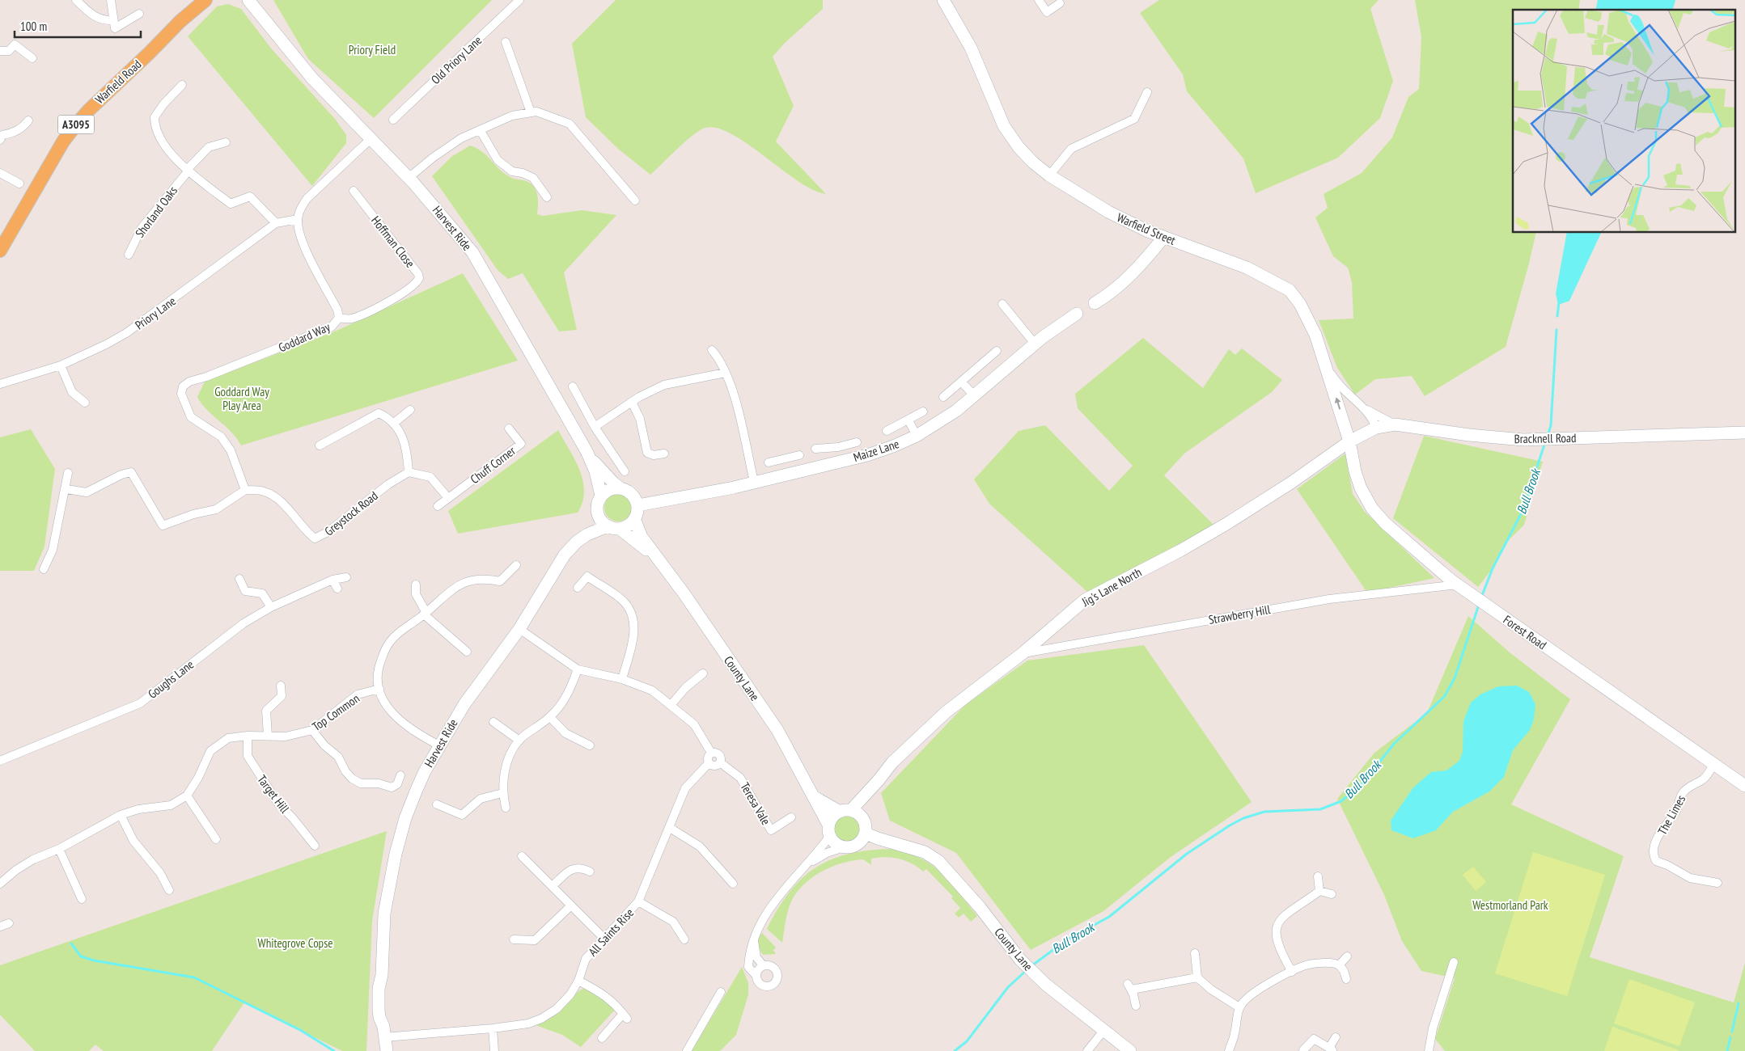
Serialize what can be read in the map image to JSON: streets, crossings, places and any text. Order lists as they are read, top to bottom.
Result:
{
  "streets": {
    "main road": ["Warfield Road", "A3095"],
    "street": [
      "Old Priory Lane",
      "Shorland Oaks",
      "Harvest Ride",
      "Warfield Street",
      "Hoffman Close",
      "Priory Lane",
      "Goddard Way",
      "Bracknell Road",
      "Maize Lane",
      "Chuff Corner",
      "Greystock Road",
      "Jig's Lane North",
      "Strawberry Hill",
      "Forest Road",
      "County Lane",
      "Goughs Lane",
      "Top Common",
      "Target Hill",
      "Teresa Vale",
      "The Limes",
      "All Saints Rise"
    ]
  },
  "crossings": [
    ["Harvest Ride", "Maize Lane"],
    ["Harvest Ride", "County Lane"],
    ["Harvest Ride", "All Saints Rise"],
    ["Warfield Street", "Bracknell Road"],
    ["Warfield Street", "Jig's Lane North"],
    ["Warfield Street", "Forest Road"],
    ["Hoffman Close", "Goddard Way"],
    ["Priory Lane", "Goddard Way"],
    ["Goddard Way", "Greystock Road"],
    ["Bracknell Road", "Jig's Lane North"],
    ["Bracknell Road", "Forest Road"],
    ["Maize Lane", "County Lane"],
    ["Jig's Lane North", "Strawberry Hill"],
    ["Jig's Lane North", "Forest Road"],
    ["Jig's Lane North", "County Lane"],
    ["Strawberry Hill", "Forest Road"],
    ["Forest Road", "The Limes"],
    ["Top Common", "Target Hill"],
    ["Teresa Vale", "All Saints Rise"]
  ],
  "water": ["Bull Brook"],
  "parks": [
    "Priory Field",
    "Goddard Way Play Area",
    "Westmorland Park",
    "Whitegrove Copse"
  ],
  "scale_bar": "100 m"
}
